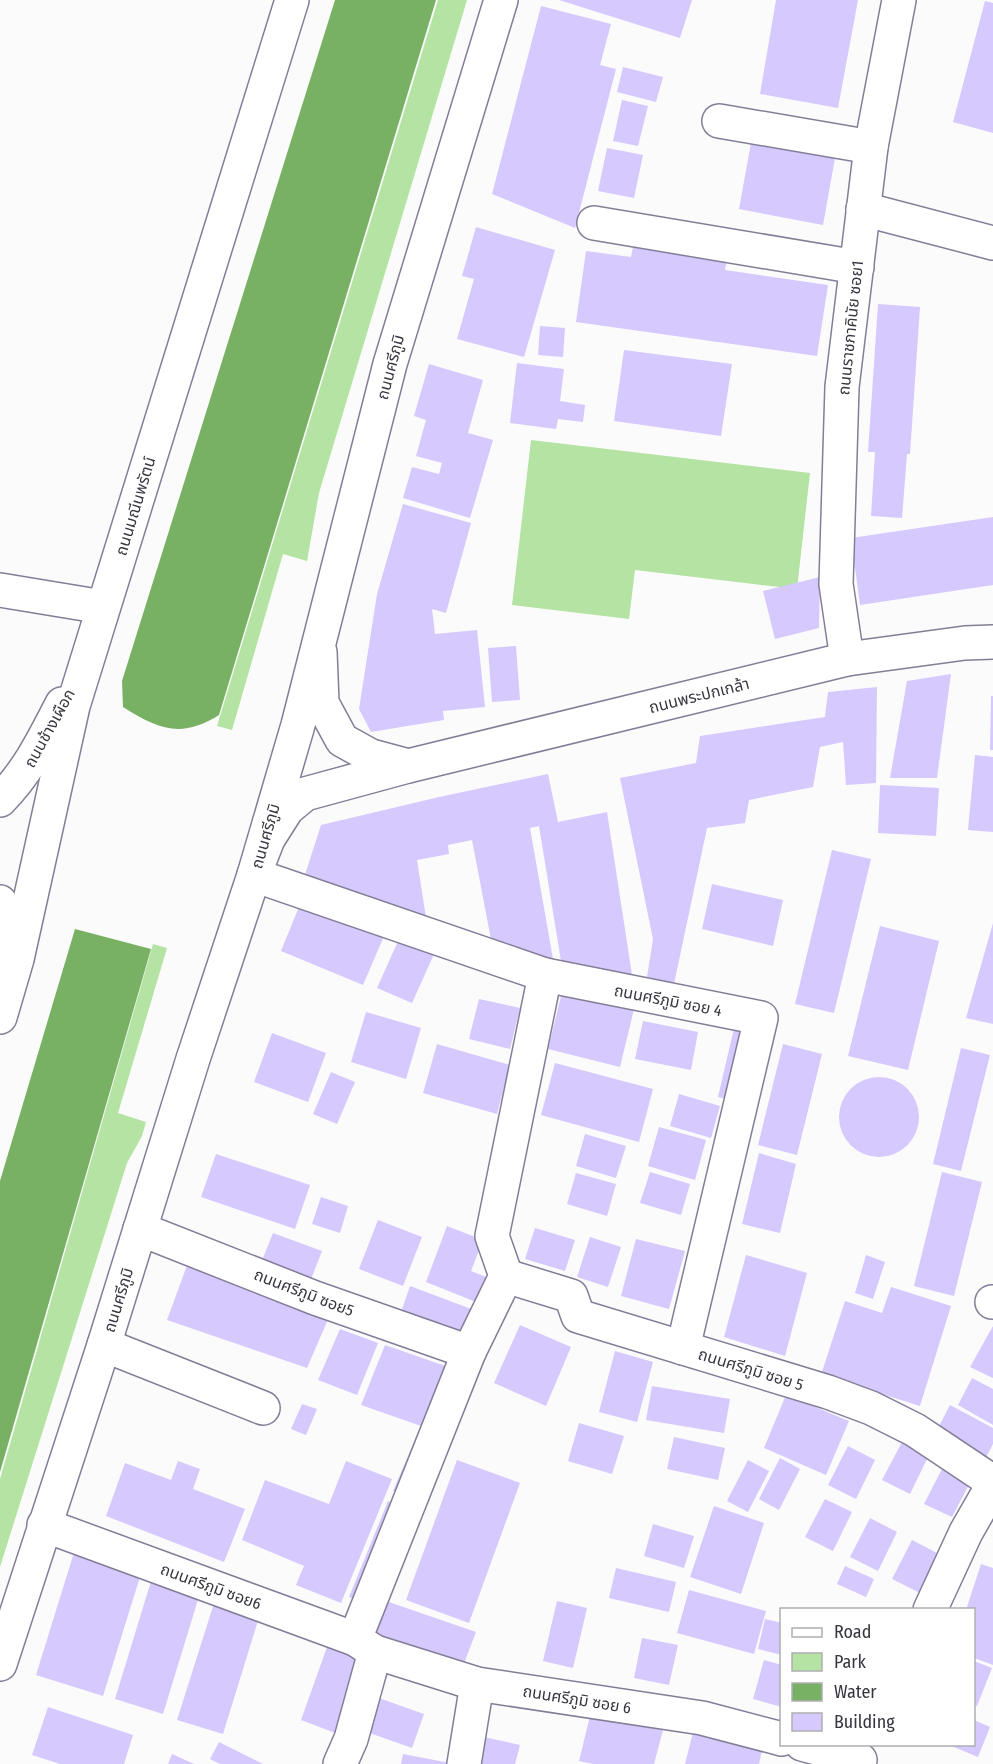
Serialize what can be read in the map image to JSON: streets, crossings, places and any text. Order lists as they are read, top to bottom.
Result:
{
  "streets": {
    "street": [
      "ถนนราชภาคินัย ซอย1",
      "ถนนศรีภูมิ",
      "ถนนมณีนพรัตน์",
      "ถนนพระปกเกล้า",
      "ถนนช้างเผือก",
      "ถนนศรีภูมิ ซอย 4",
      "ถนนศรีภูมิ ซอย5",
      "ถนนศรีภูมิ ซอย 5",
      "ถนนศรีภูมิ ซอย6",
      "ถนนศรีภูมิ ซอย 6"
    ]
  },
  "crossings": [
    ["ถนนราชภาคินัย ซอย1", "ถนนพระปกเกล้า"],
    ["ถนนศรีภูมิ", "ถนนพระปกเกล้า"],
    ["ถนนศรีภูมิ", "ถนนศรีภูมิ ซอย 4"],
    ["ถนนศรีภูมิ", "ถนนศรีภูมิ ซอย5"],
    ["ถนนศรีภูมิ", "ถนนศรีภูมิ ซอย6"],
    ["ถนนมณีนพรัตน์", "ถนนช้างเผือก"],
    ["ถนนพระปกเกล้า", "ถนนศรีภูมิ ซอย 4"],
    ["ถนนศรีภูมิ ซอย 4", "ถนนศรีภูมิ ซอย 5"],
    ["ถนนศรีภูมิ ซอย6", "ถนนศรีภูมิ ซอย 6"]
  ],
  "legend": [
    "Road",
    "Park",
    "Water",
    "Building"
  ]
}
